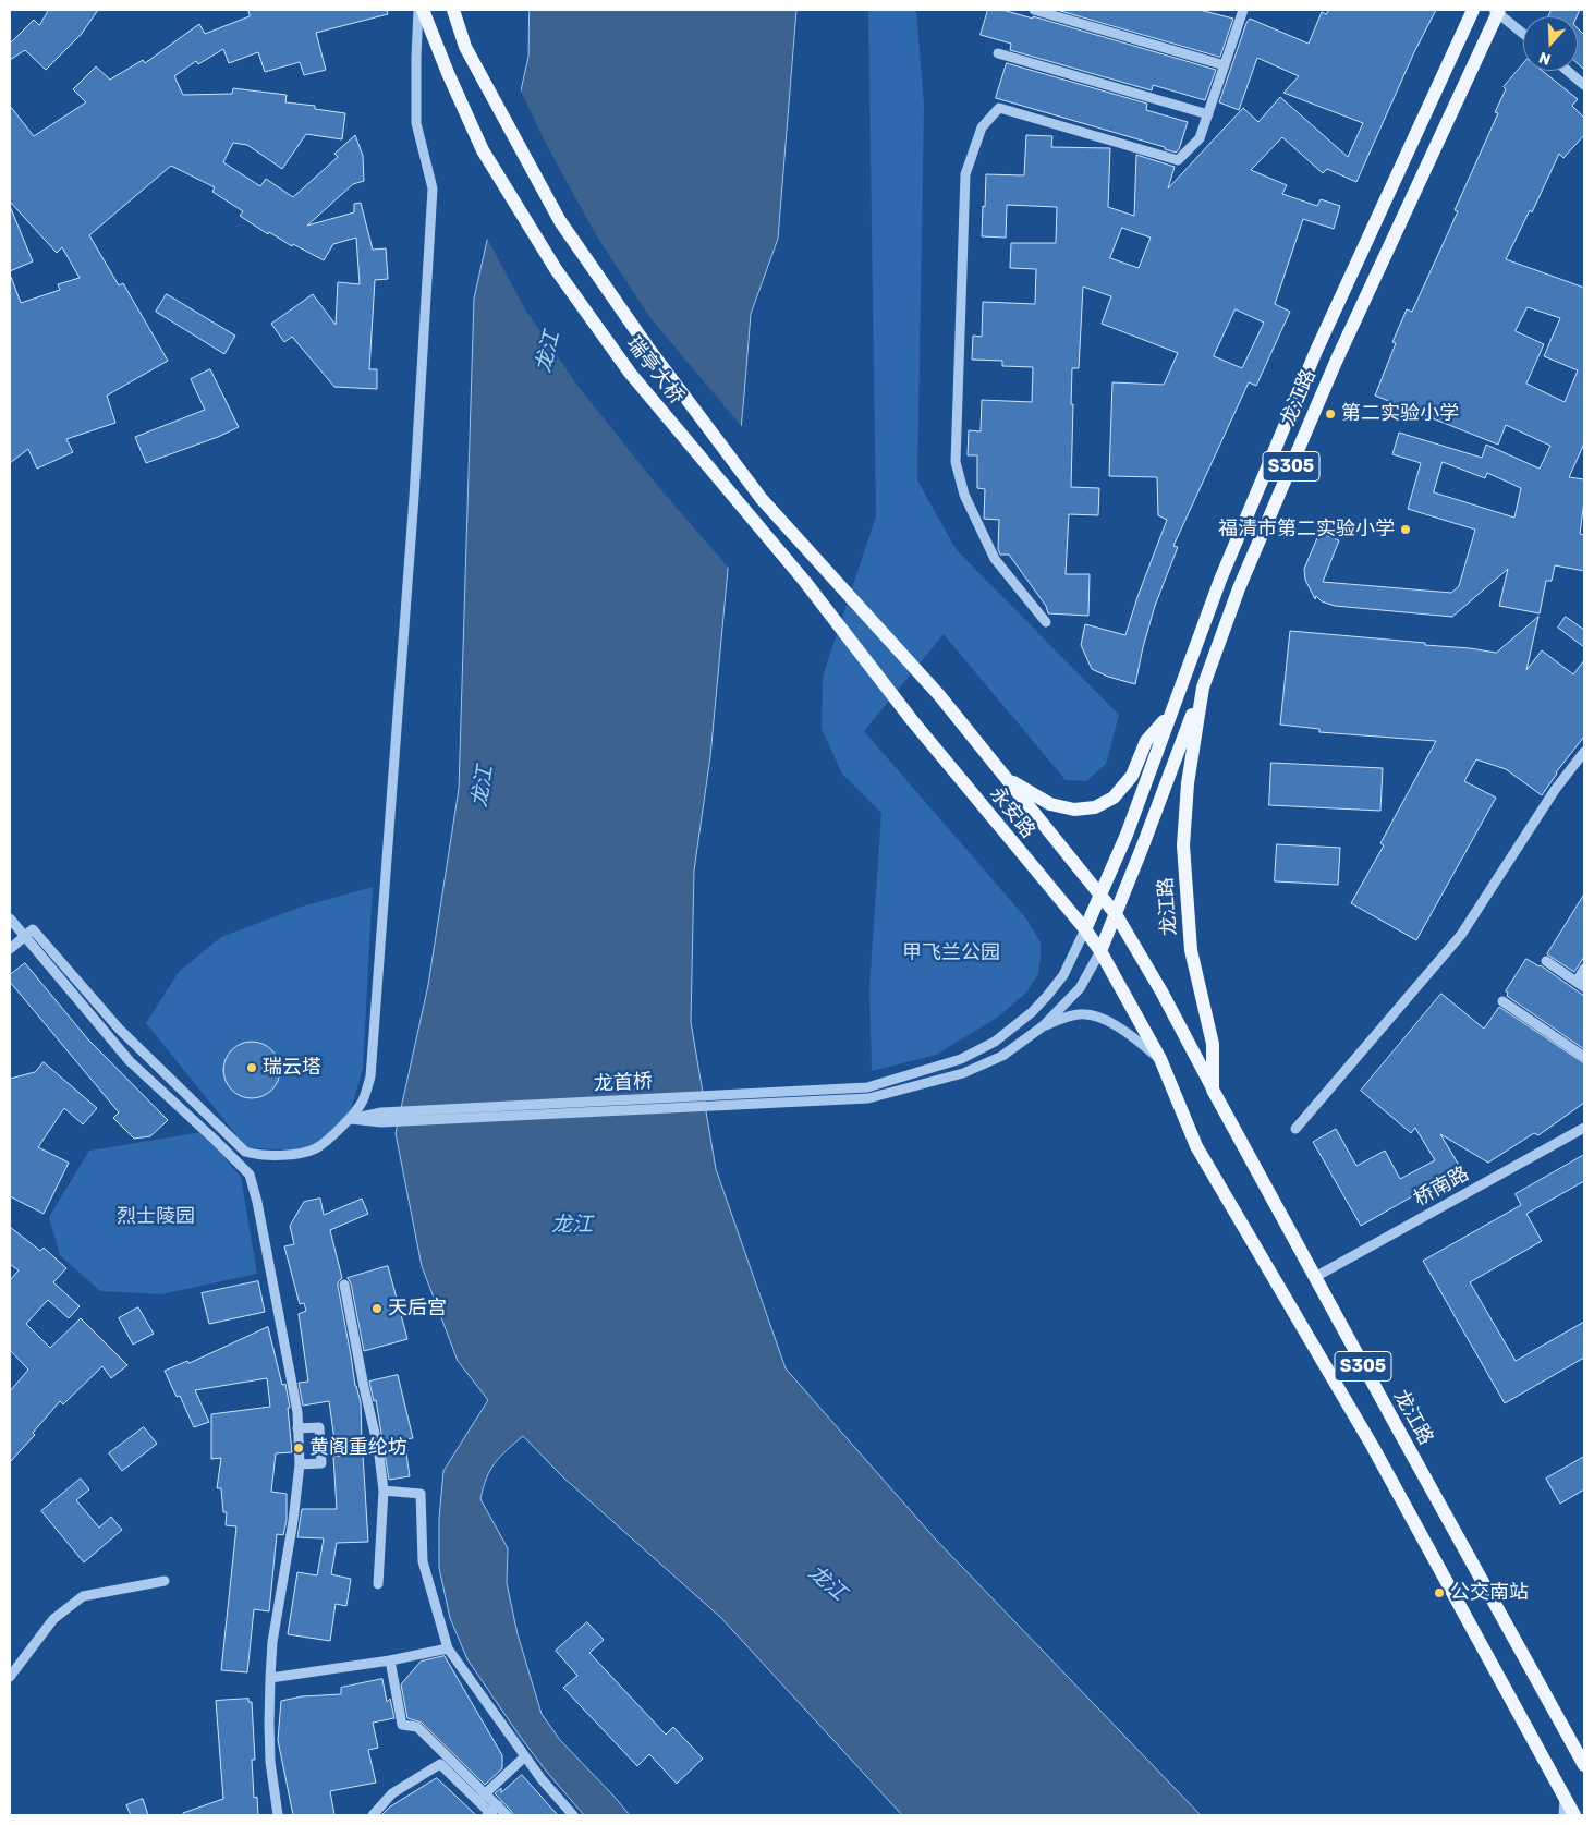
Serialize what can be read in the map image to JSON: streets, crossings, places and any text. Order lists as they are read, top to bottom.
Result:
{
  "streets": {
    "main road": [
      "瑞亭大桥",
      "龙江路",
      "S305",
      "永安路"
    ],
    "street": ["龙首桥", "桥南路"]
  },
  "crossings": [
    ["瑞亭大桥", "永安路"],
    ["龙江路", "永安路"],
    ["龙江路", "龙首桥"],
    ["龙江路", "桥南路"],
    ["S305", "永安路"],
    ["永安路", "龙首桥"]
  ],
  "water": ["龙江"],
  "parks": ["甲飞兰公园", "烈士陵园"],
  "places": [
    "第二实验小学",
    "福清市第二实验小学",
    "瑞云塔",
    "天后宫",
    "黄阁重纶坊",
    "公交南站"
  ],
  "north": "bottom"
}
